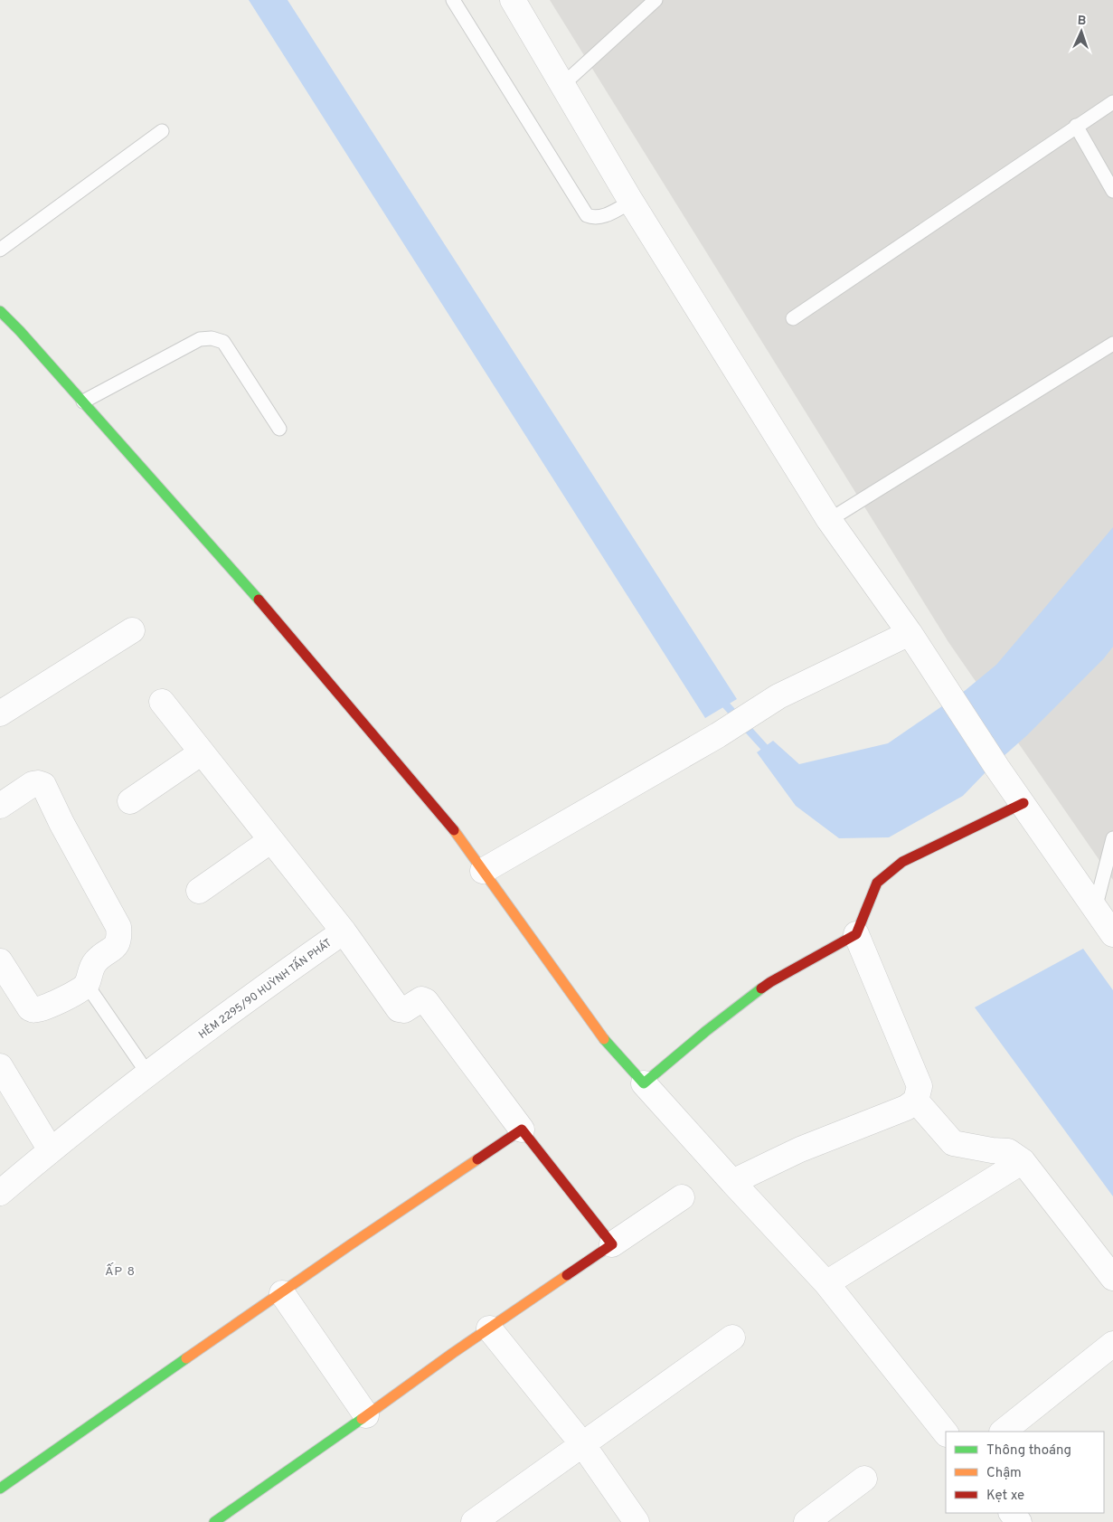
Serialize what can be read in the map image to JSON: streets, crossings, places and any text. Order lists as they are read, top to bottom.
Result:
{
  "streets": {
    "street": ["HẺM 2295/90 HUỲNH TẤN PHÁT"]
  },
  "districts": ["ẤP 8"],
  "legend": ["Thông thoáng", "Chậm", "Kẹt xe"],
  "north": "top"
}
